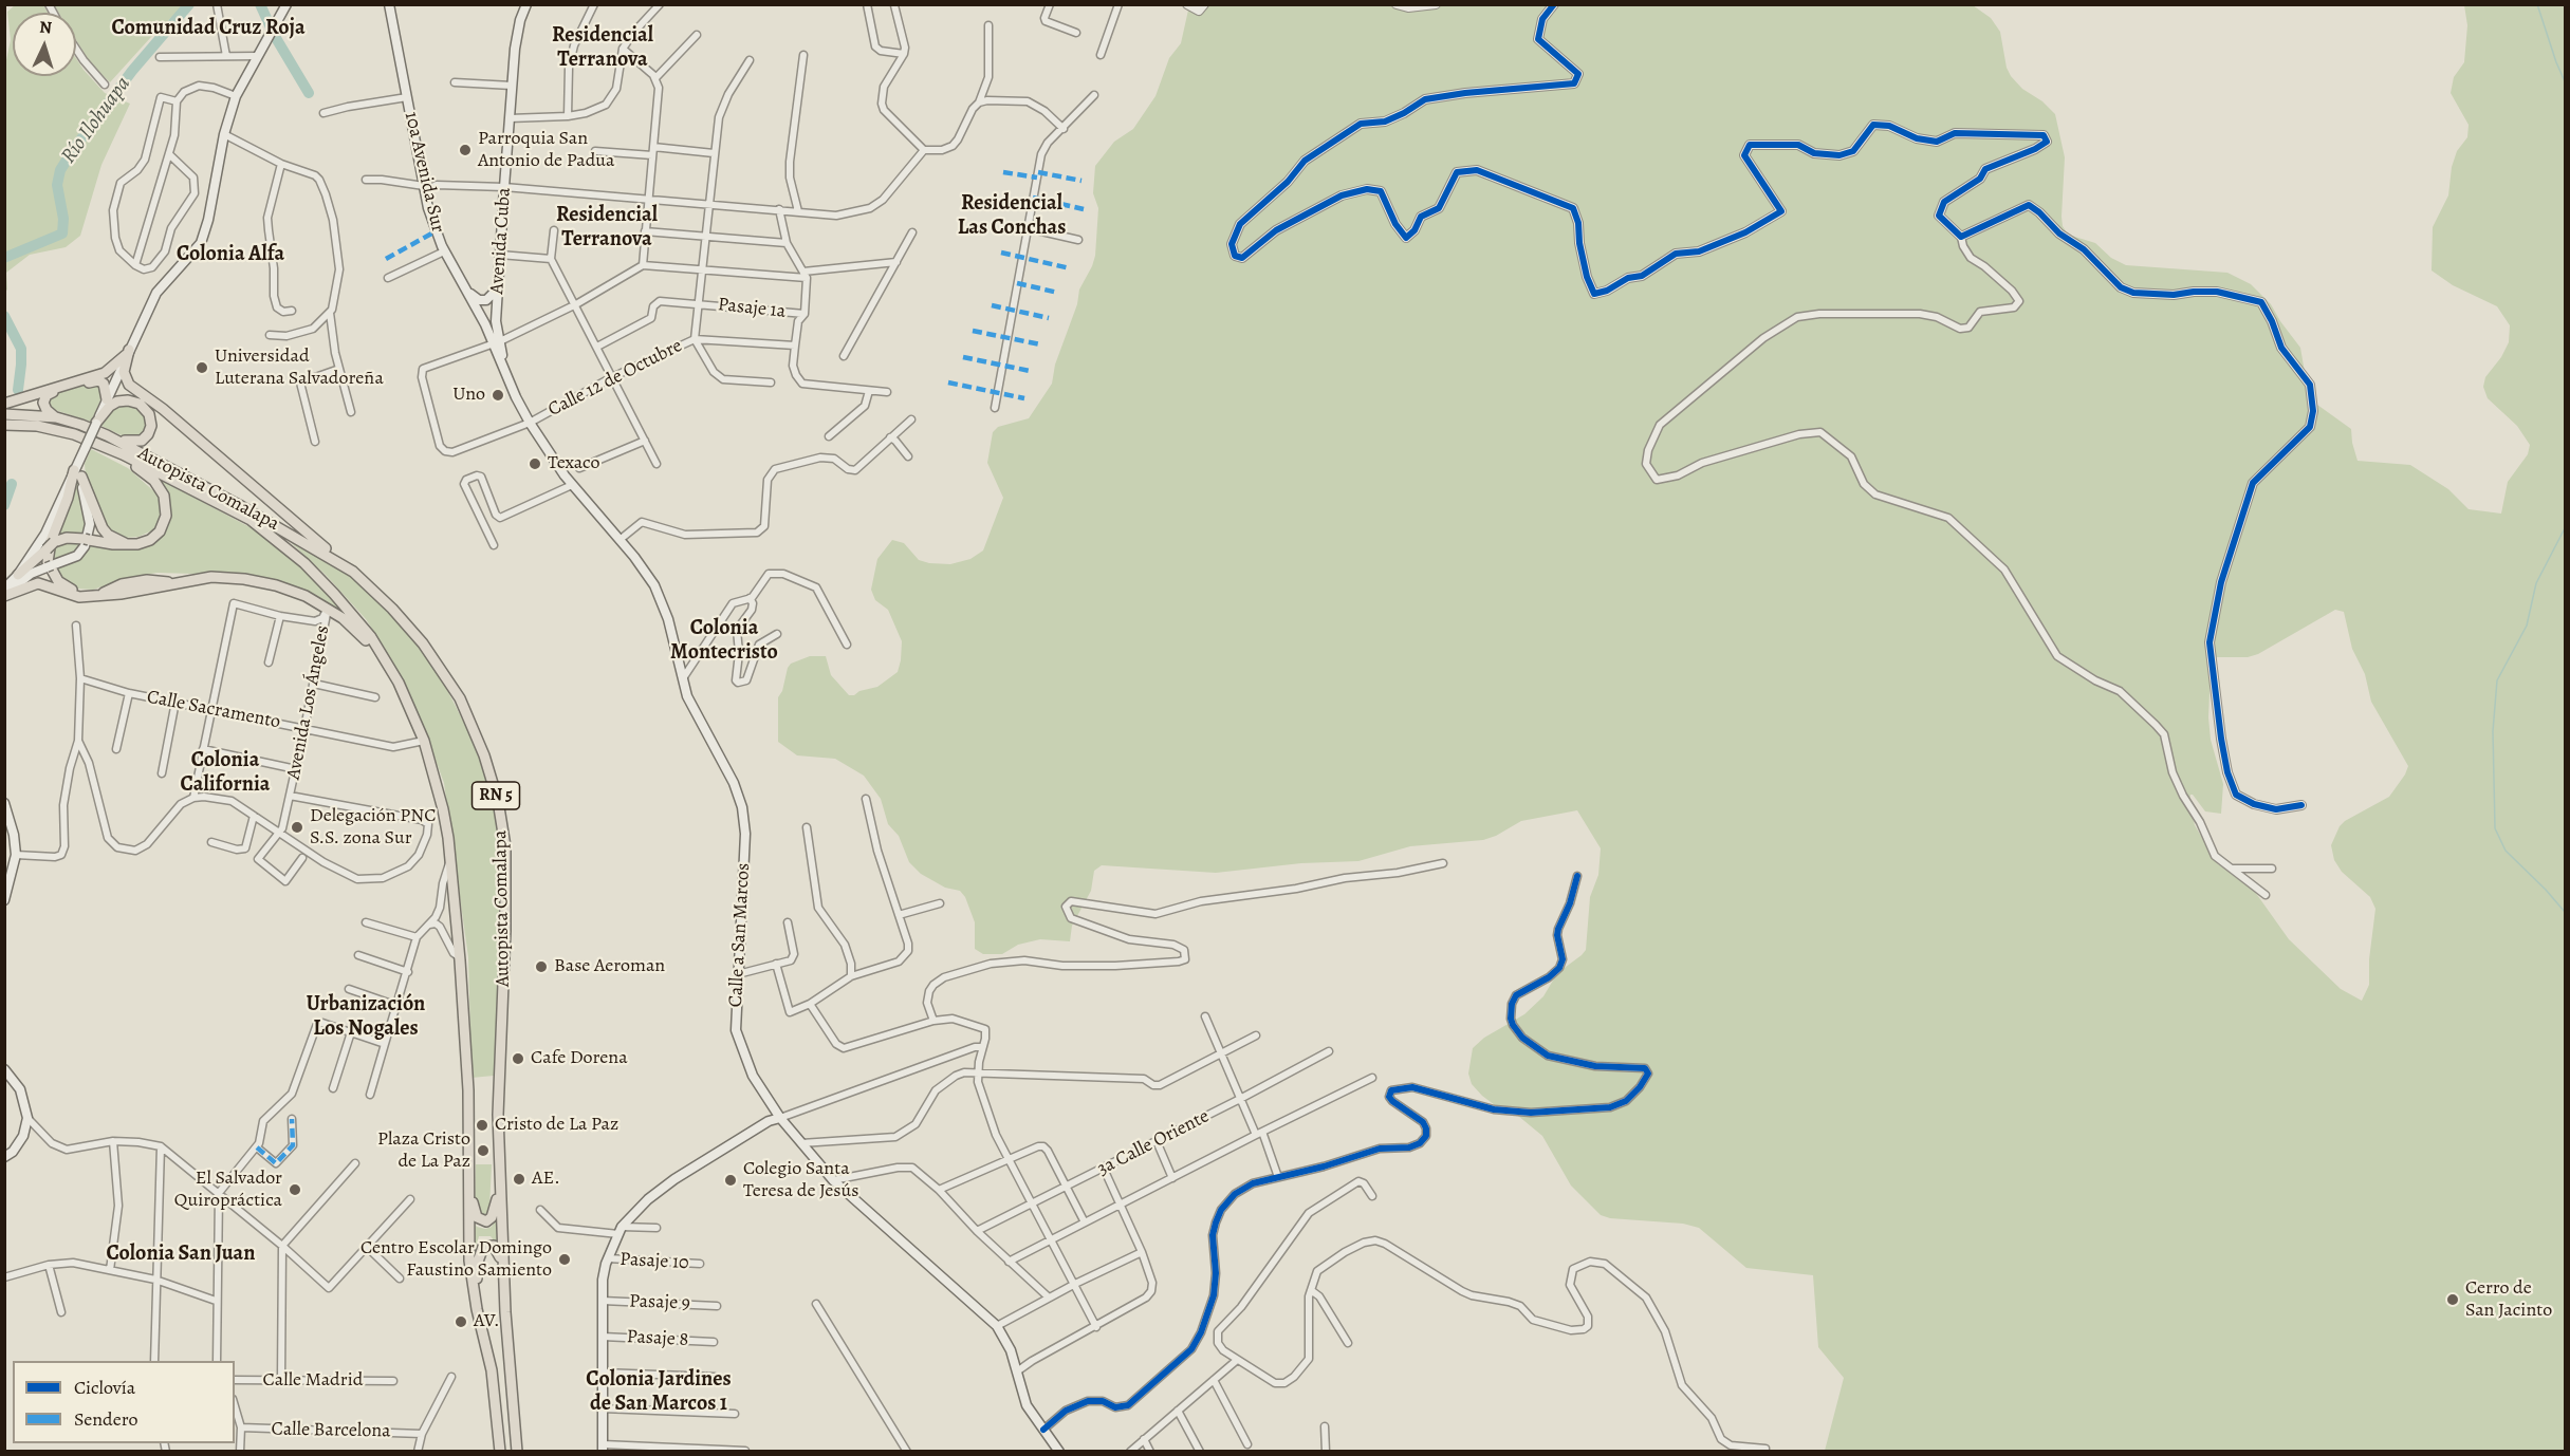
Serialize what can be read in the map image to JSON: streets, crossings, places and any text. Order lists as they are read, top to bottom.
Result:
{
  "streets": {
    "highway": ["Autopista Comalapa", "RN 5"],
    "main road": ["10a Avenida Sur", "Avenida Cuba", "Calle a San Marcos"],
    "street": [
      "Pasaje 1a",
      "Calle 12 de Octubre",
      "Avenida Los Ángeles",
      "Calle Sacramento",
      "3a Calle Oriente",
      "Pasaje 10",
      "Pasaje 9",
      "Pasaje 8",
      "Calle Madrid",
      "Calle Barcelona"
    ]
  },
  "crossings": [
    ["10a Avenida Sur", "Avenida Cuba"],
    ["10a Avenida Sur", "Calle 12 de Octubre"],
    ["Avenida Cuba", "Calle 12 de Octubre"],
    ["Avenida Cuba", "Calle a San Marcos"],
    ["Pasaje 1a", "Calle 12 de Octubre"],
    ["Calle 12 de Octubre", "Calle a San Marcos"],
    ["Autopista Comalapa", "Calle Sacramento"],
    ["Avenida Los Ángeles", "Calle Sacramento"]
  ],
  "districts": [
    "Comunidad Cruz Roja",
    "Residencial Terranova",
    "Residencial Las Conchas",
    "Residencial Terranova",
    "Colonia Alfa",
    "Colonia Montecristo",
    "Colonia California",
    "Urbanización Los Nogales",
    "Colonia San Juan",
    "Colonia Jardines de San Marcos 1"
  ],
  "water": ["Río Ilohuapa"],
  "places": [
    "Parroquia San Antonio de Padua",
    "Universidad Luterana Salvadoreña",
    "Uno",
    "Texaco",
    "Delegación PNC S.S. zona Sur",
    "Base Aeroman",
    "Cafe Dorena",
    "Cristo de La Paz",
    "Plaza Cristo de La Paz",
    "AE.",
    "Colegio Santa Teresa de Jesús",
    "El Salvador Quiropráctica",
    "Centro Escolar Domingo Faustino Samiento",
    "Cerro de San Jacinto",
    "AV."
  ],
  "legend": ["Ciclovía", "Sendero"],
  "north": "top"
}
